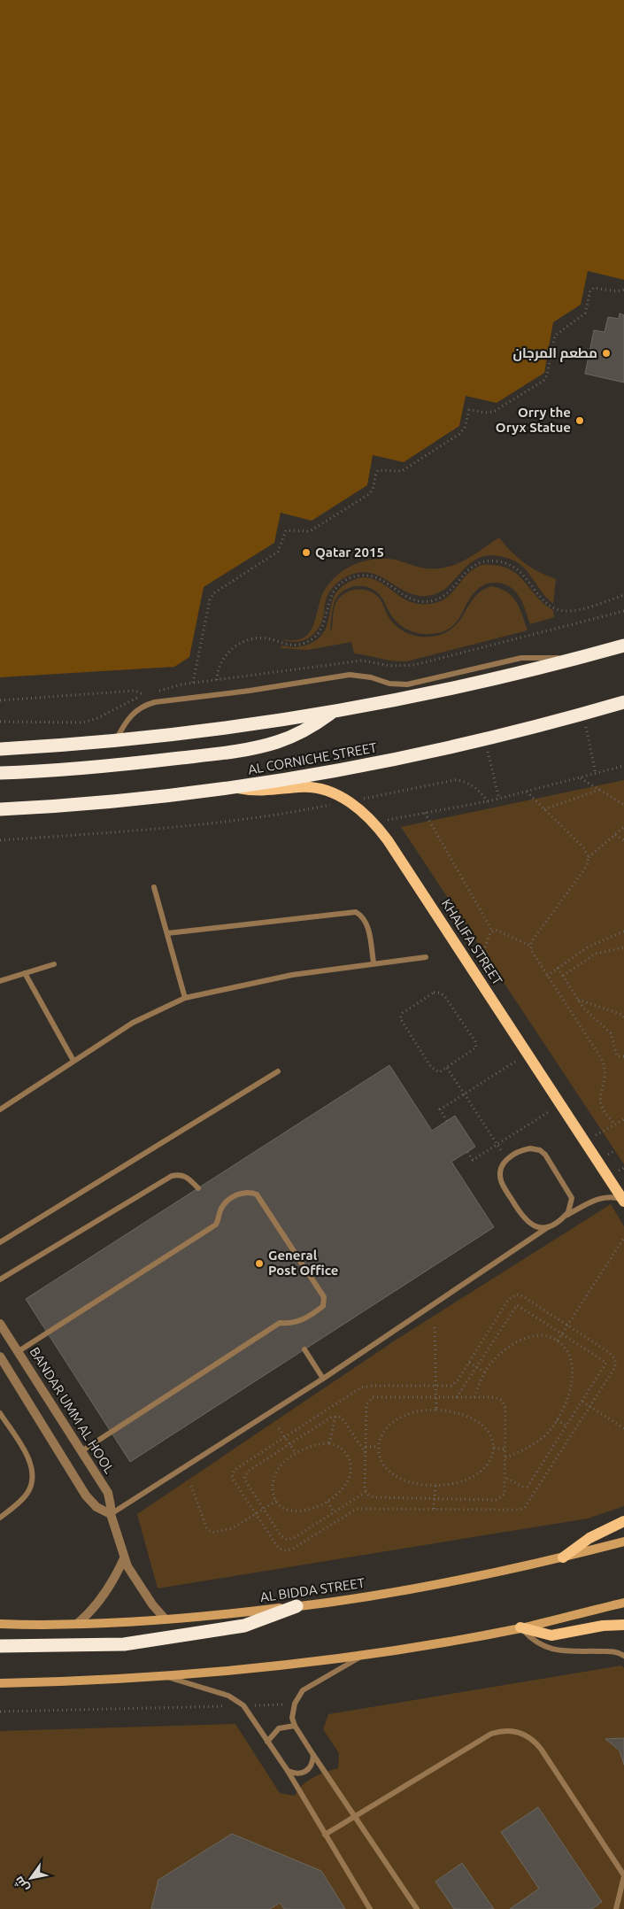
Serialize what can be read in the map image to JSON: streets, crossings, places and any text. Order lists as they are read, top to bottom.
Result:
{
  "streets": {
    "highway": ["AL CORNICHE STREET"],
    "main road": ["KHALIFA STREET", "AL BIDDA STREET"],
    "street": ["BANDAR UMM AL HOOL"]
  },
  "crossings": [
    ["AL CORNICHE STREET", "KHALIFA STREET"],
    ["BANDAR UMM AL HOOL", "AL BIDDA STREET"]
  ],
  "places": [
    "مطعم المرجان",
    "Orry the Oryx Statue",
    "Qatar 2015",
    "General Post Office"
  ],
  "north": "bottom left"
}
